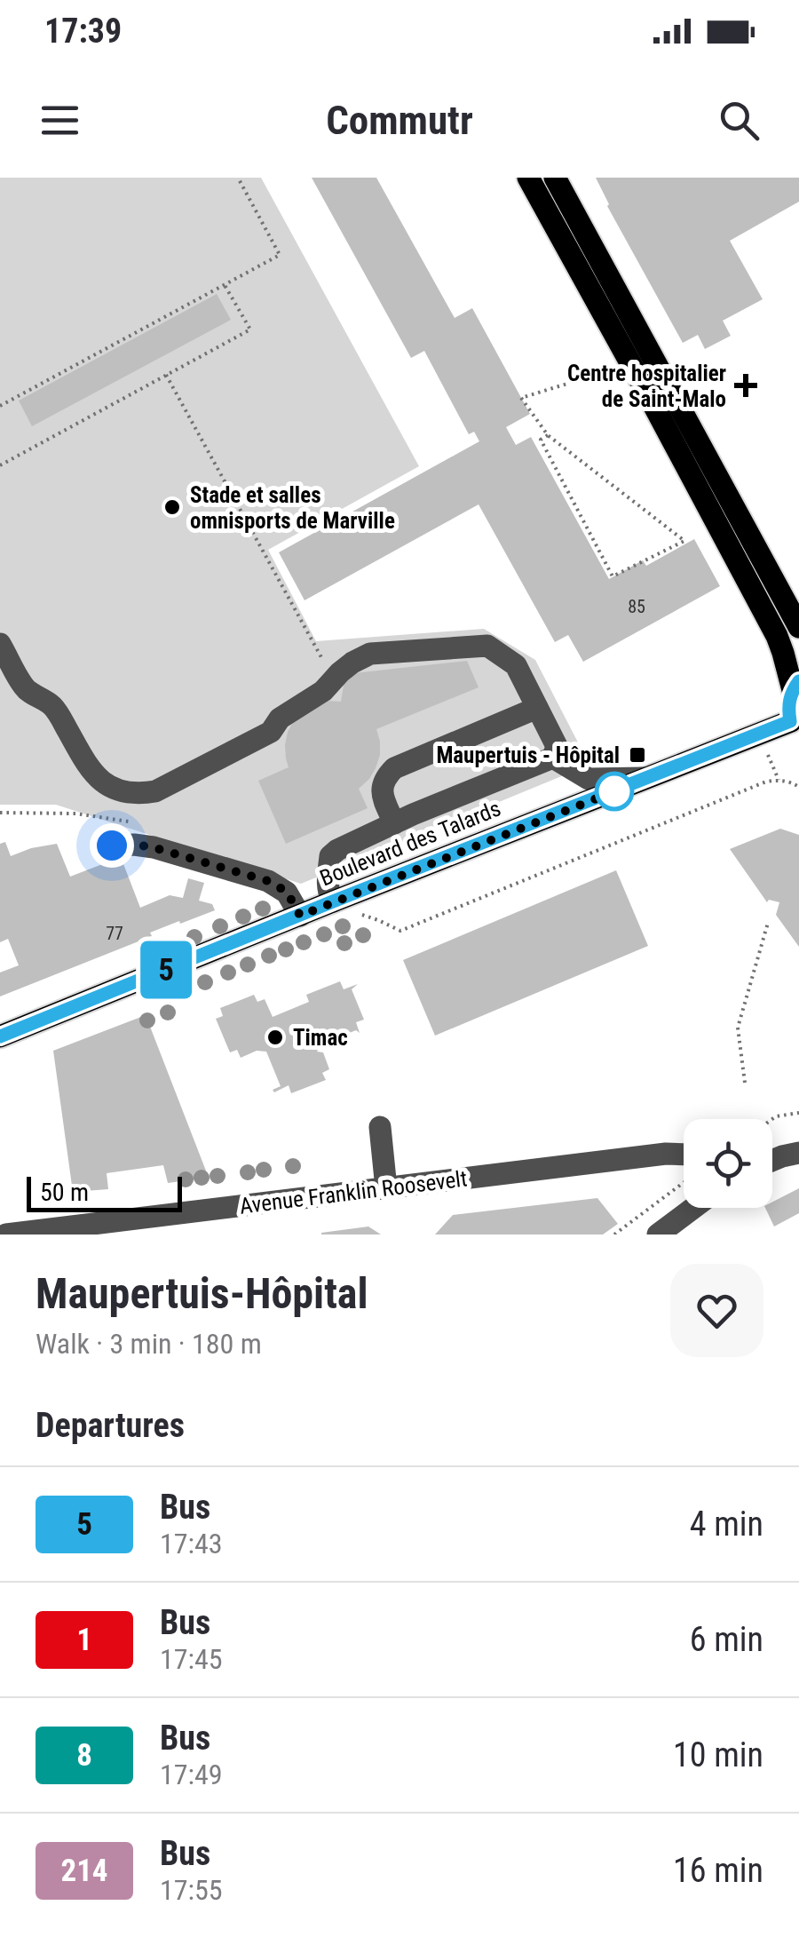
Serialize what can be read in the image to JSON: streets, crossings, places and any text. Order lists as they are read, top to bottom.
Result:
{
  "streets": {
    "main road": ["Boulevard des Talards"],
    "street": ["Avenue Franklin Roosevelt"]
  },
  "places": {
    "health": ["Centre hospitalier de Saint-Malo"],
    "other": ["Stade et salles omnisports de Marville", "Timac"],
    "transit": ["Maupertuis - Hôpital"]
  },
  "lines": ["bus line 5"],
  "house_numbers": ["85", "77"],
  "scale_bar": "50 m",
  "page": {
    "status": "17:39",
    "header": "Commutr",
    "on_map": "5",
    "scale": "50 m",
    "heading": [
      ["Maupertuis-Hôpital", "Walk · 3 min · 180 m"],
      "Departures"
    ],
    "list": [
      {
        "mark": "5",
        "name": "Bus",
        "note": "17:43",
        "value": "4 min"
      },
      {
        "mark": "1",
        "name": "Bus",
        "note": "17:45",
        "value": "6 min"
      },
      {
        "mark": "8",
        "name": "Bus",
        "note": "17:49",
        "value": "10 min"
      },
      {
        "mark": "214",
        "name": "Bus",
        "note": "17:55",
        "value": "16 min"
      }
    ]
  }
}
